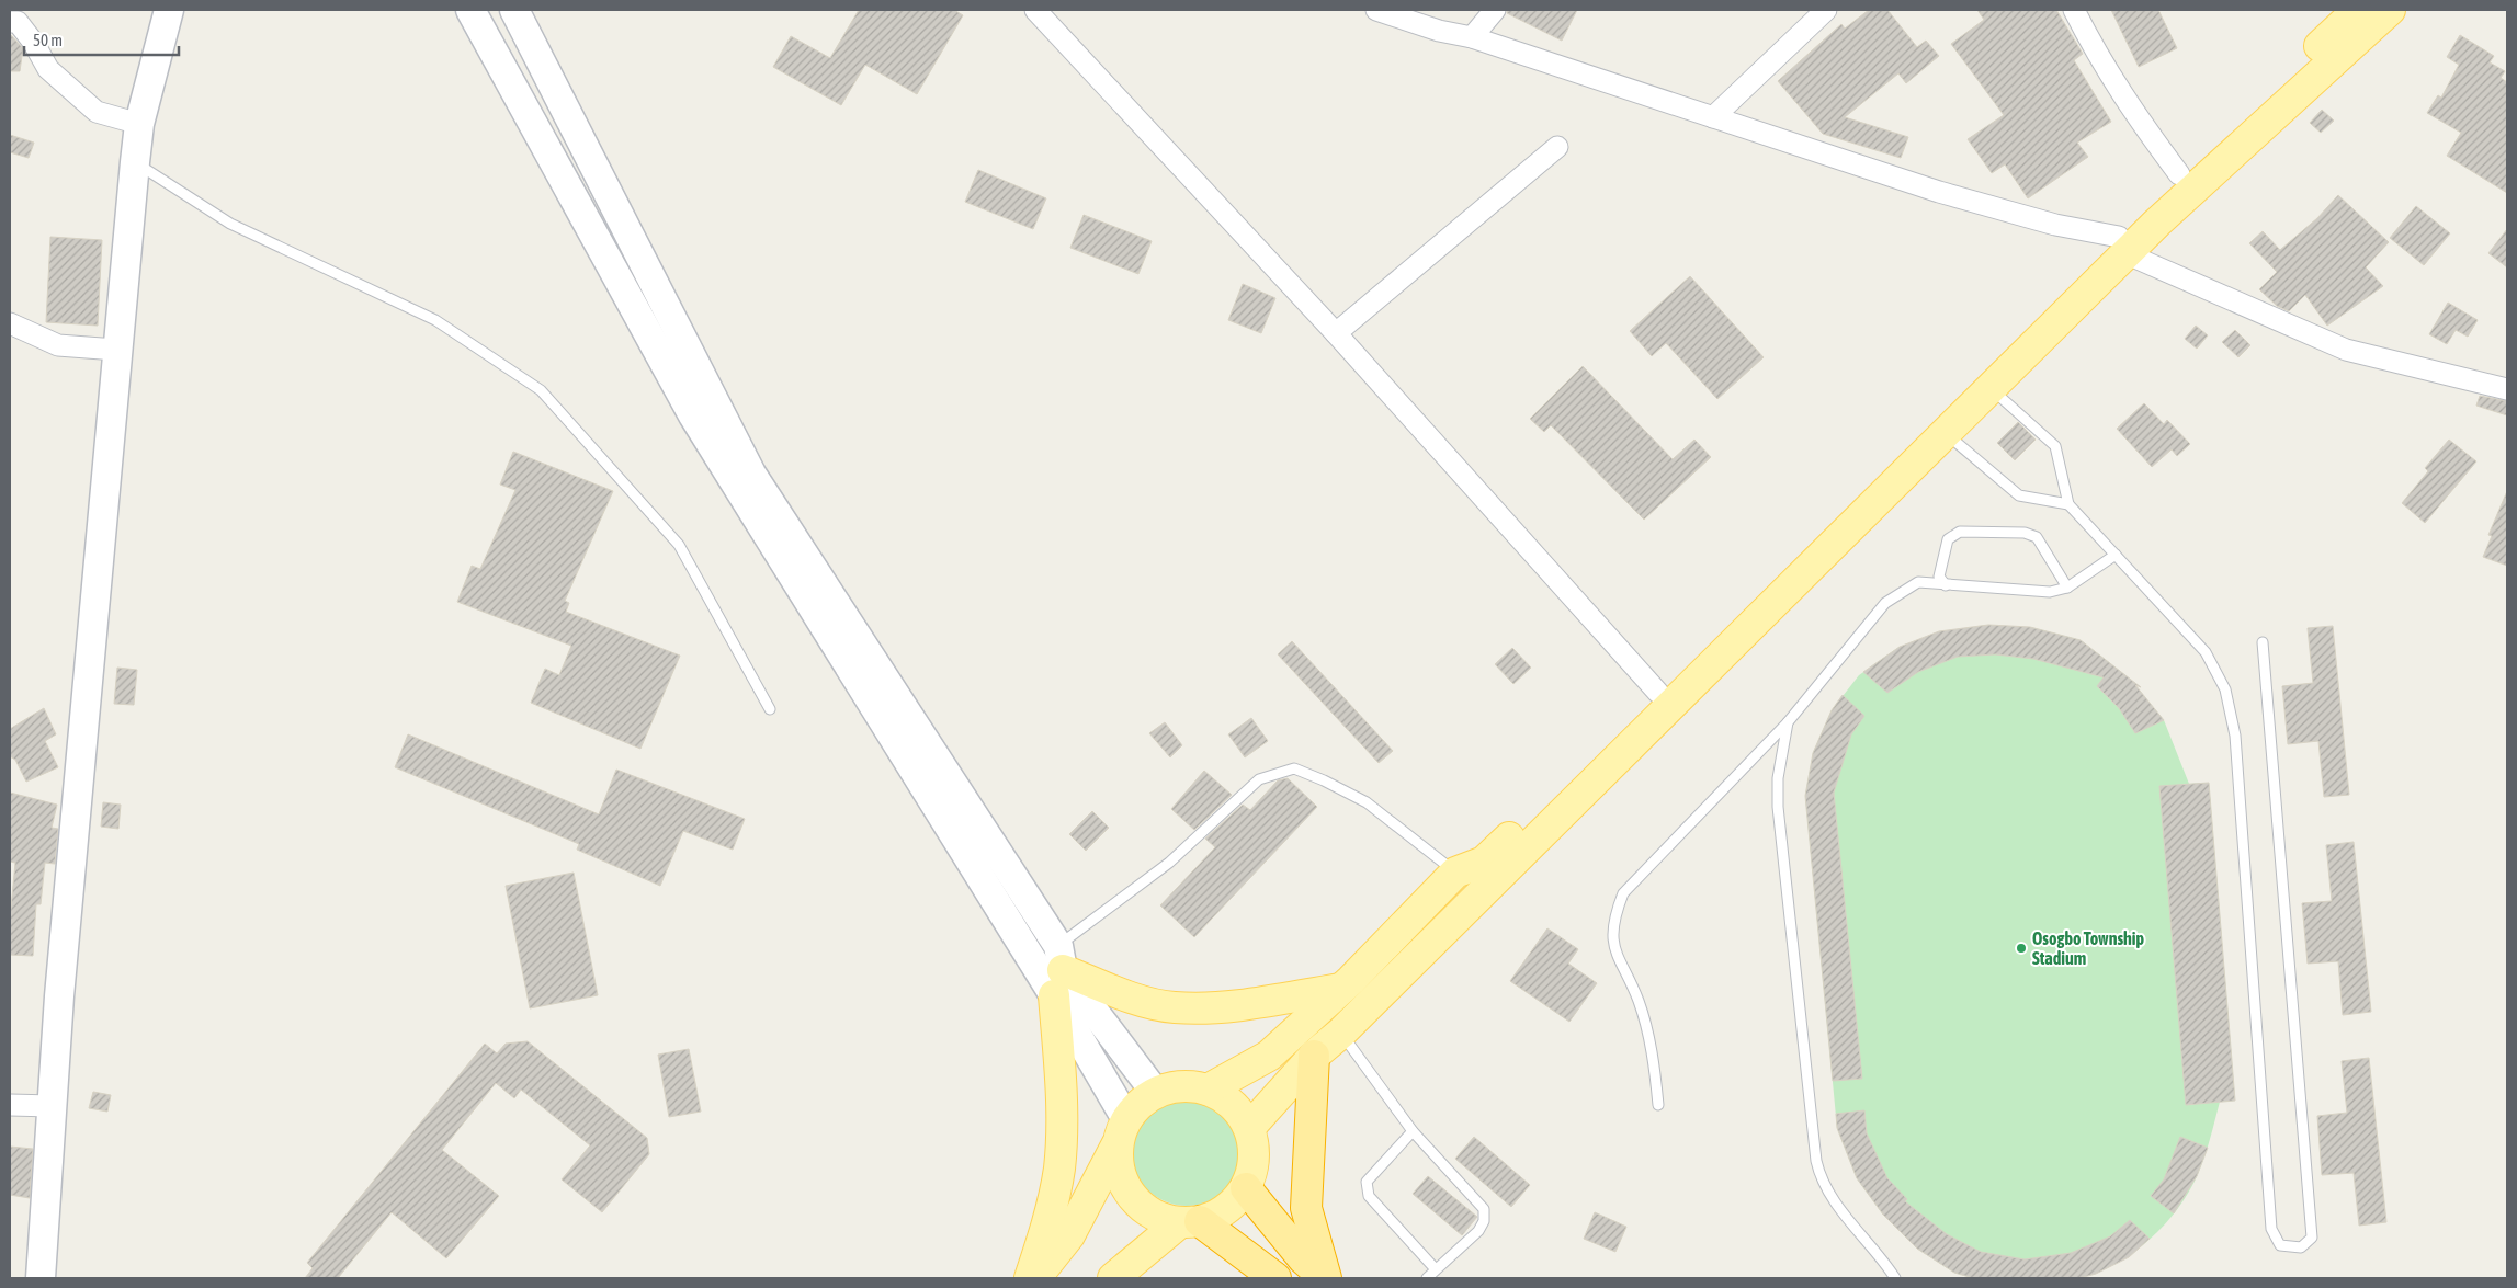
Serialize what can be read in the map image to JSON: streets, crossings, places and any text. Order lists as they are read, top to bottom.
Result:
{
  "places": ["Osogbo Township Stadium"],
  "scale_bar": "50 m"
}
